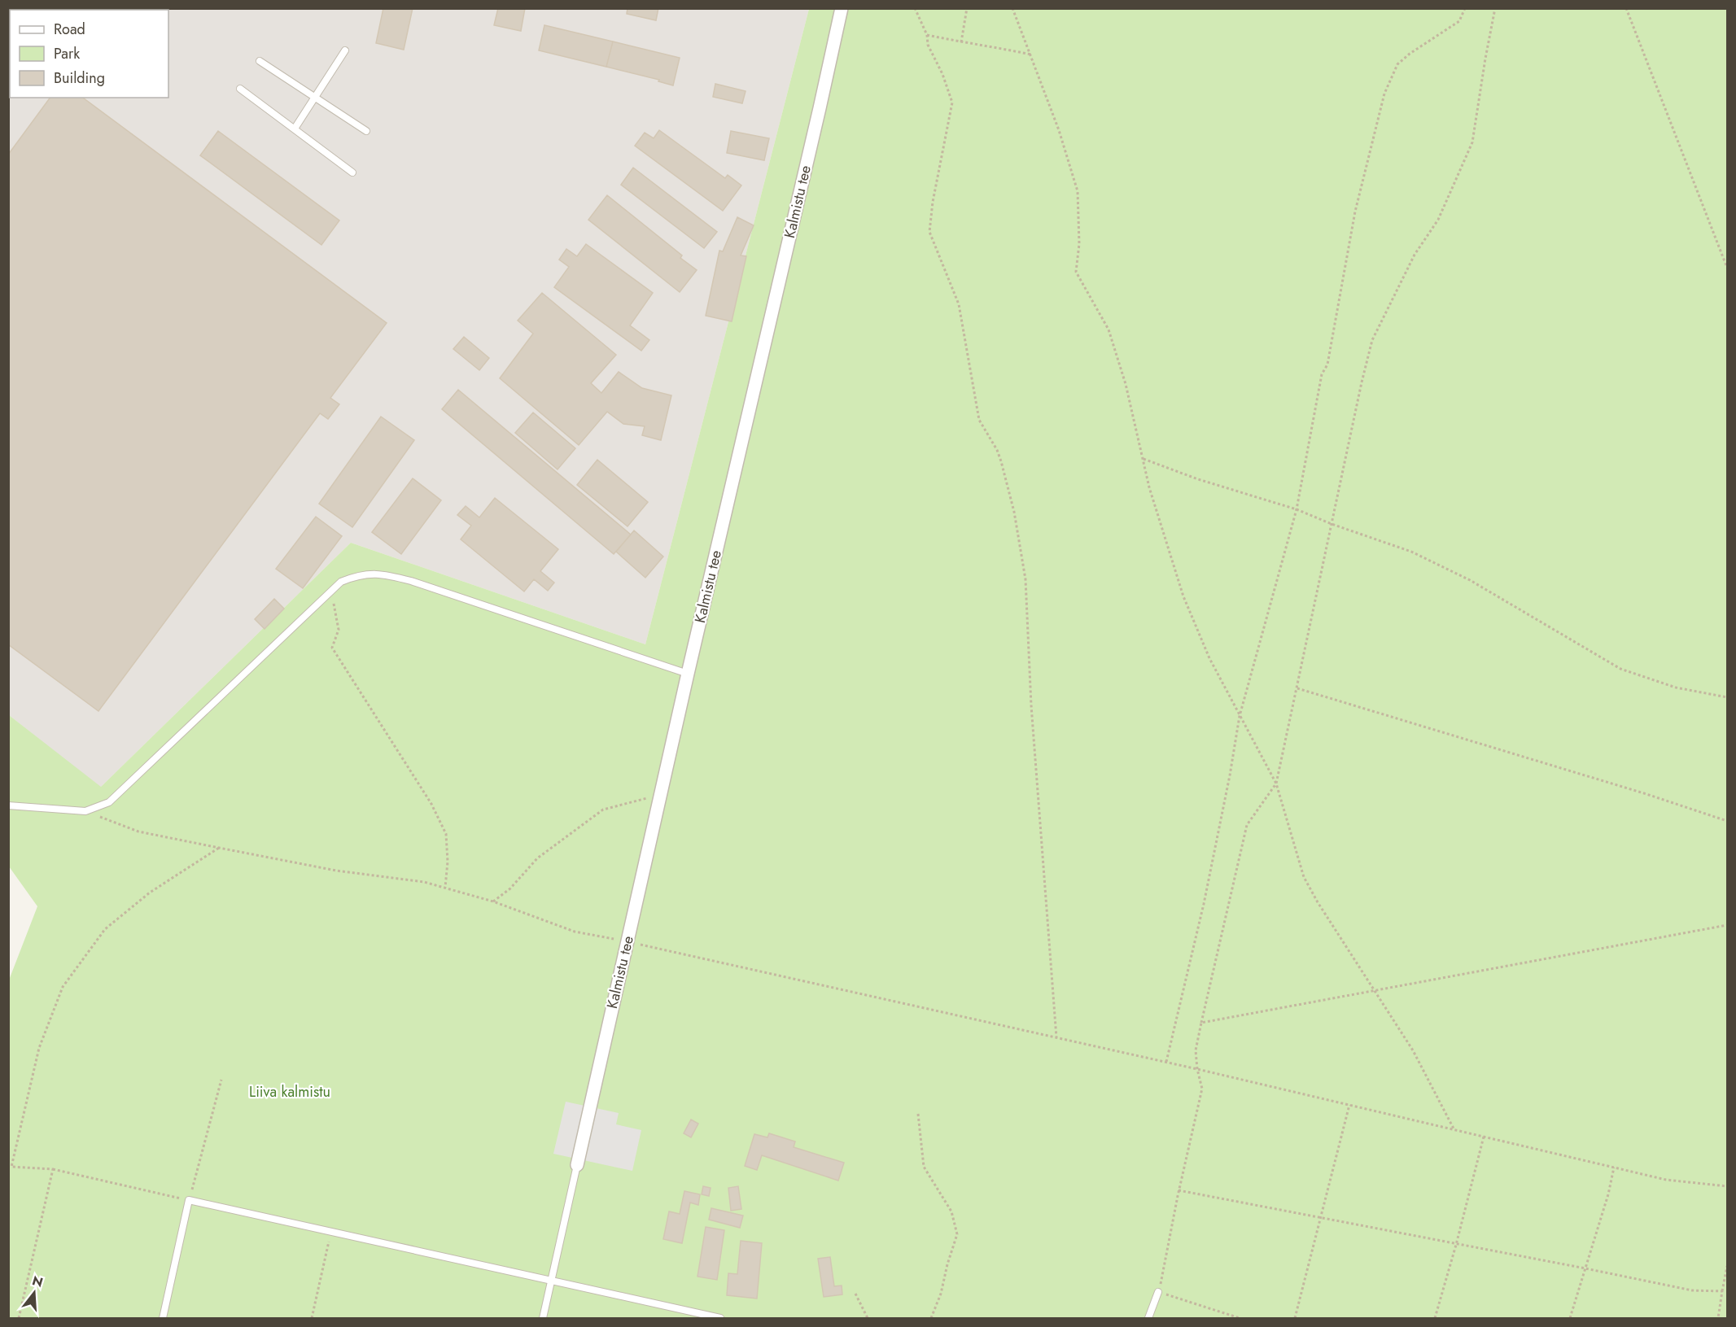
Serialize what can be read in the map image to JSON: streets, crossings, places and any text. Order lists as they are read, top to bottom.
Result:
{
  "streets": {
    "street": ["Kalmistu tee"]
  },
  "parks": ["Liiva kalmistu"],
  "legend": ["Road", "Park", "Building"],
  "north": "top"
}
